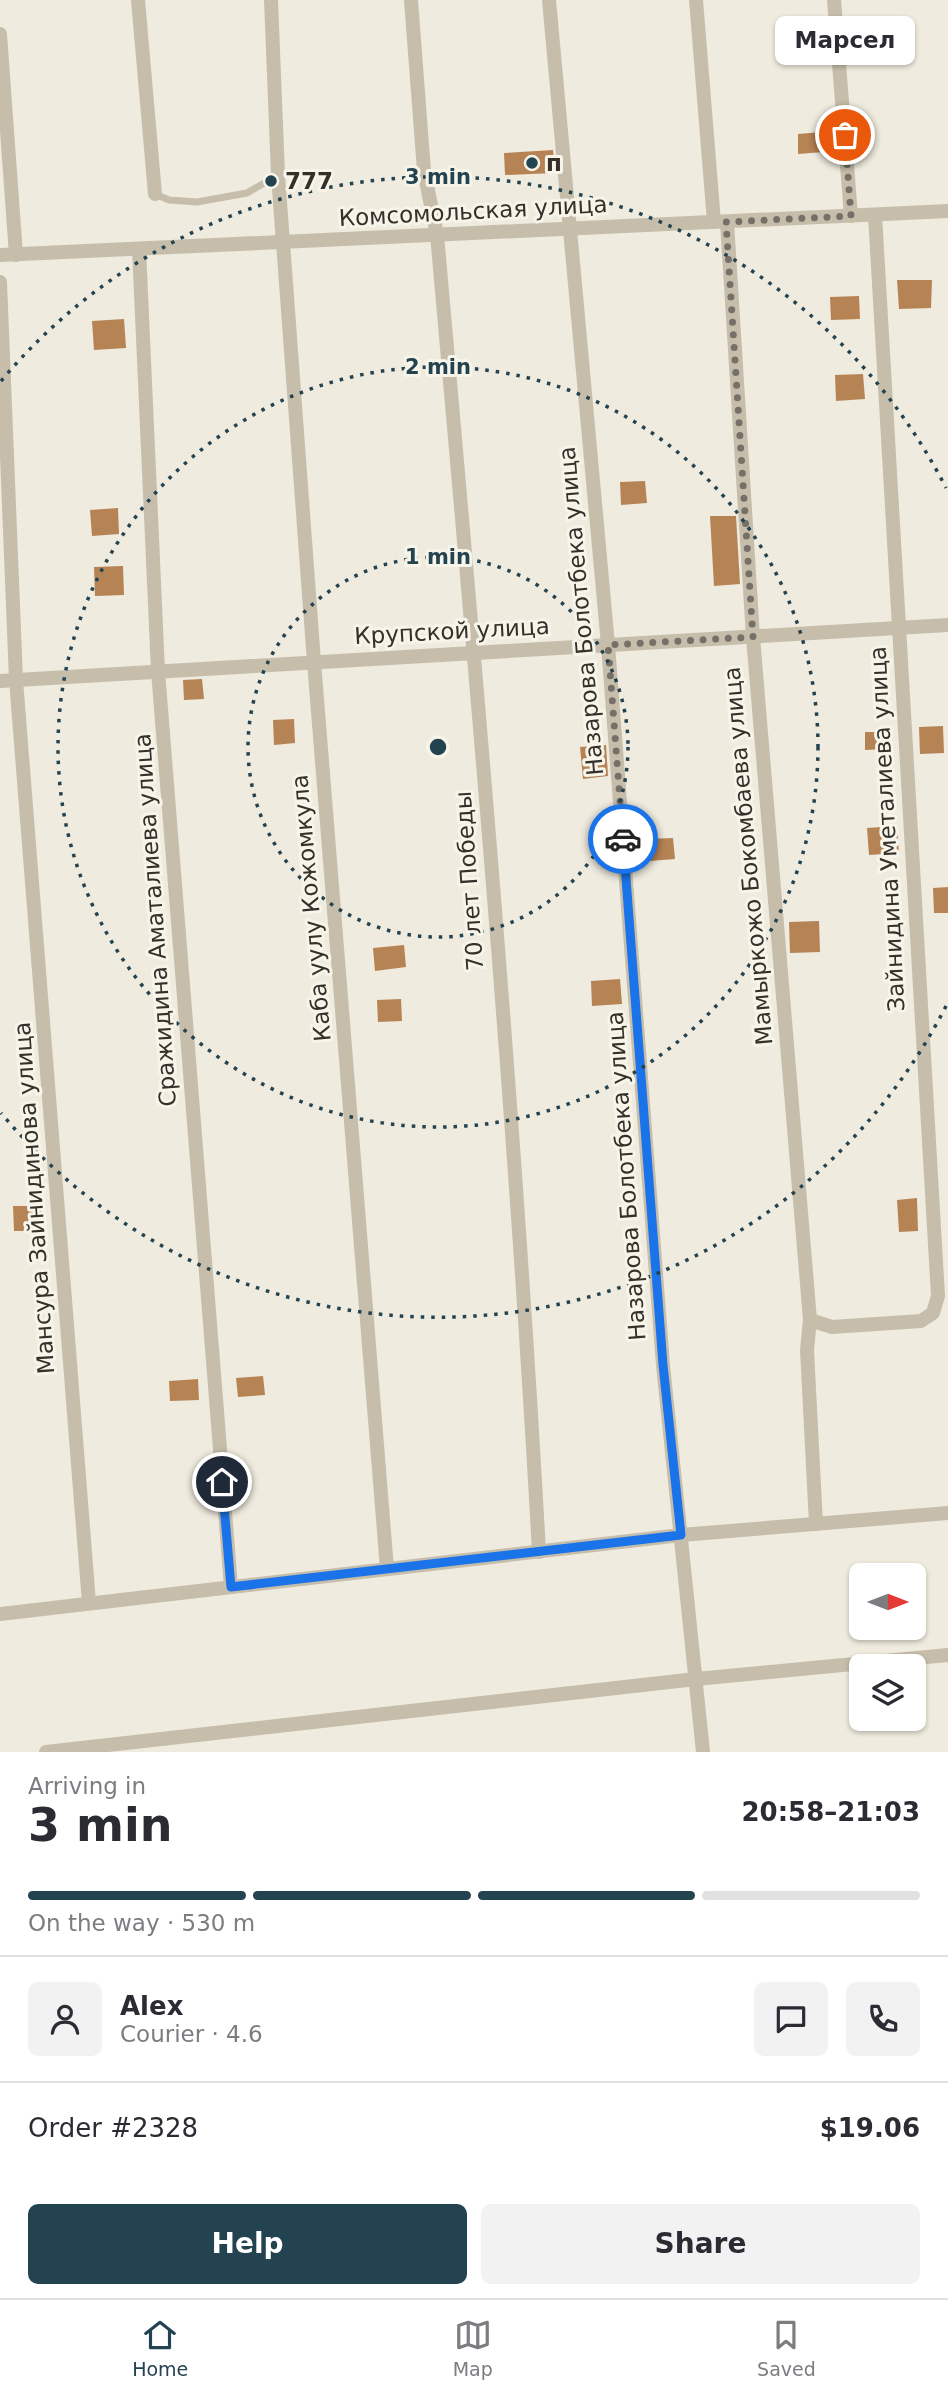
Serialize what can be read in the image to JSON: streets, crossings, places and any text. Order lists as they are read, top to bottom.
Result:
{
  "streets": {
    "street": [
      "Комсомольская улица",
      "Назарова Болотбека улица",
      "Крупской улица",
      "Зайнидина Уметалиева улица",
      "Мамыркожо Бокомбаева улица",
      "70 лет Победы",
      "Каба уулу Кожомкула",
      "Сражидина Аматалиева улица",
      "Мансура Зайнидинова улица"
    ]
  },
  "crossings": [
    ["Комсомольская улица", "Назарова Болотбека улица"],
    ["Комсомольская улица", "Зайнидина Уметалиева улица"],
    ["Комсомольская улица", "Мамыркожо Бокомбаева улица"],
    ["Комсомольская улица", "70 лет Победы"],
    ["Комсомольская улица", "Каба уулу Кожомкула"],
    ["Комсомольская улица", "Сражидина Аматалиева улица"],
    ["Назарова Болотбека улица", "Крупской улица"],
    ["Крупской улица", "Зайнидина Уметалиева улица"],
    ["Крупской улица", "Мамыркожо Бокомбаева улица"],
    ["Крупской улица", "70 лет Победы"],
    ["Крупской улица", "Каба уулу Кожомкула"],
    ["Крупской улица", "Сражидина Аматалиева улица"],
    ["Крупской улица", "Мансура Зайнидинова улица"],
    ["Зайнидина Уметалиева улица", "Мамыркожо Бокомбаева улица"]
  ],
  "places": ["Марсел", "п", "777"],
  "north": "right",
  "page": {
    "bubble": "Марсел",
    "heading": ["3 min", "Arriving in", "20:58–21:03"],
    "panel": [
      "Alex",
      "Courier · 4.6",
      "Order #2328",
      "$19.06"
    ],
    "bar": "On the way · 530 m",
    "buttons": ["Help", "Share"],
    "tabs": ["Home", "Map", "Saved"]
  },
  "rings": ["3 min", "2 min", "1 min"]
}
